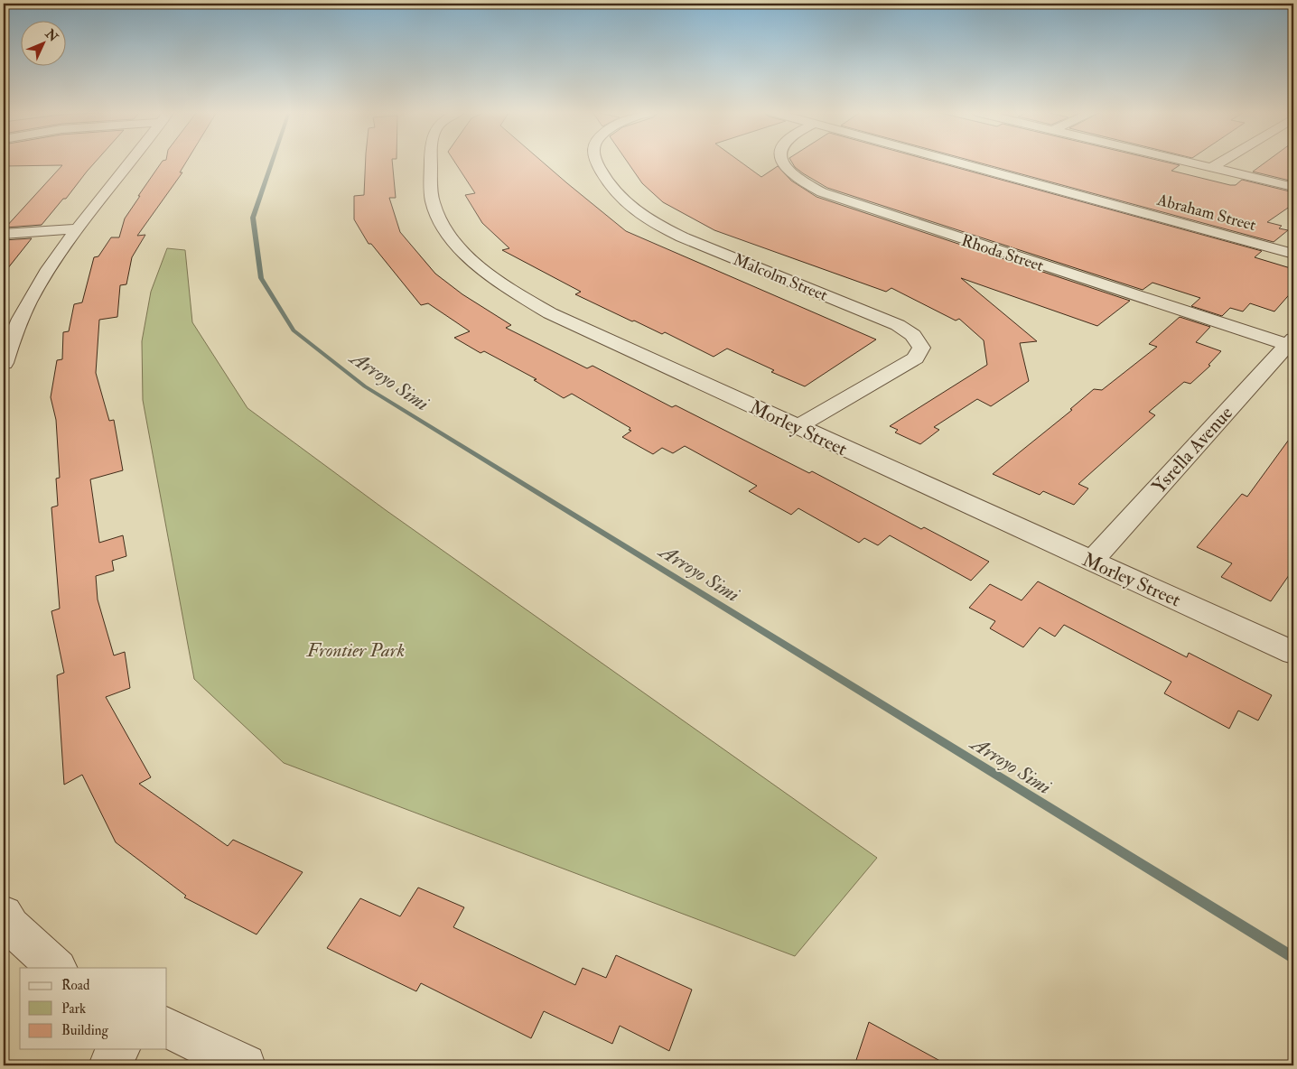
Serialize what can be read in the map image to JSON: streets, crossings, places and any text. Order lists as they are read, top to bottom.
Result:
{
  "streets": {
    "street": [
      "Abraham Street",
      "Rhoda Street",
      "Malcolm Street",
      "Morley Street",
      "Ysrella Avenue"
    ]
  },
  "crossings": [
    ["Rhoda Street", "Ysrella Avenue"],
    ["Malcolm Street", "Morley Street"],
    ["Morley Street", "Ysrella Avenue"]
  ],
  "water": ["Arroyo Simi"],
  "parks": ["Frontier Park"],
  "legend": ["Road", "Park", "Building"],
  "north": "top right"
}
